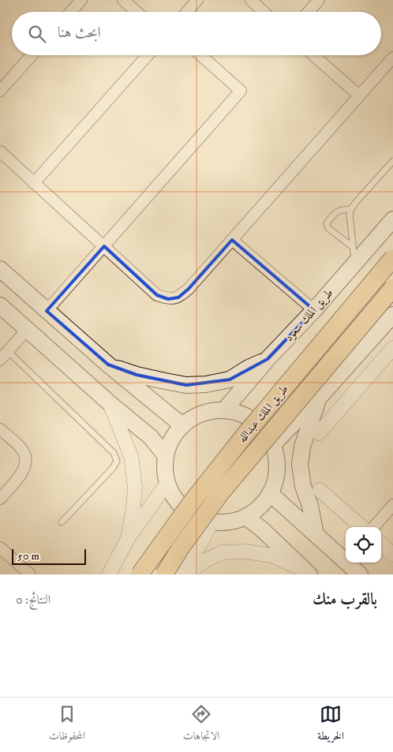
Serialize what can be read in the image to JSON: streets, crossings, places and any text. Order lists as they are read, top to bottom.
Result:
{
  "streets": {
    "main road": ["طريق الملك سعود", "طريق الملك عبدالله"]
  },
  "scale_bar": "50 m",
  "page": {
    "search": "ابحث هنا",
    "scale": "50 m",
    "heading": ["بالقرب منك", "النتائج: 0"],
    "nav": ["الخريطة", "الاتجاهات", "المحفوظات"]
  }
}
